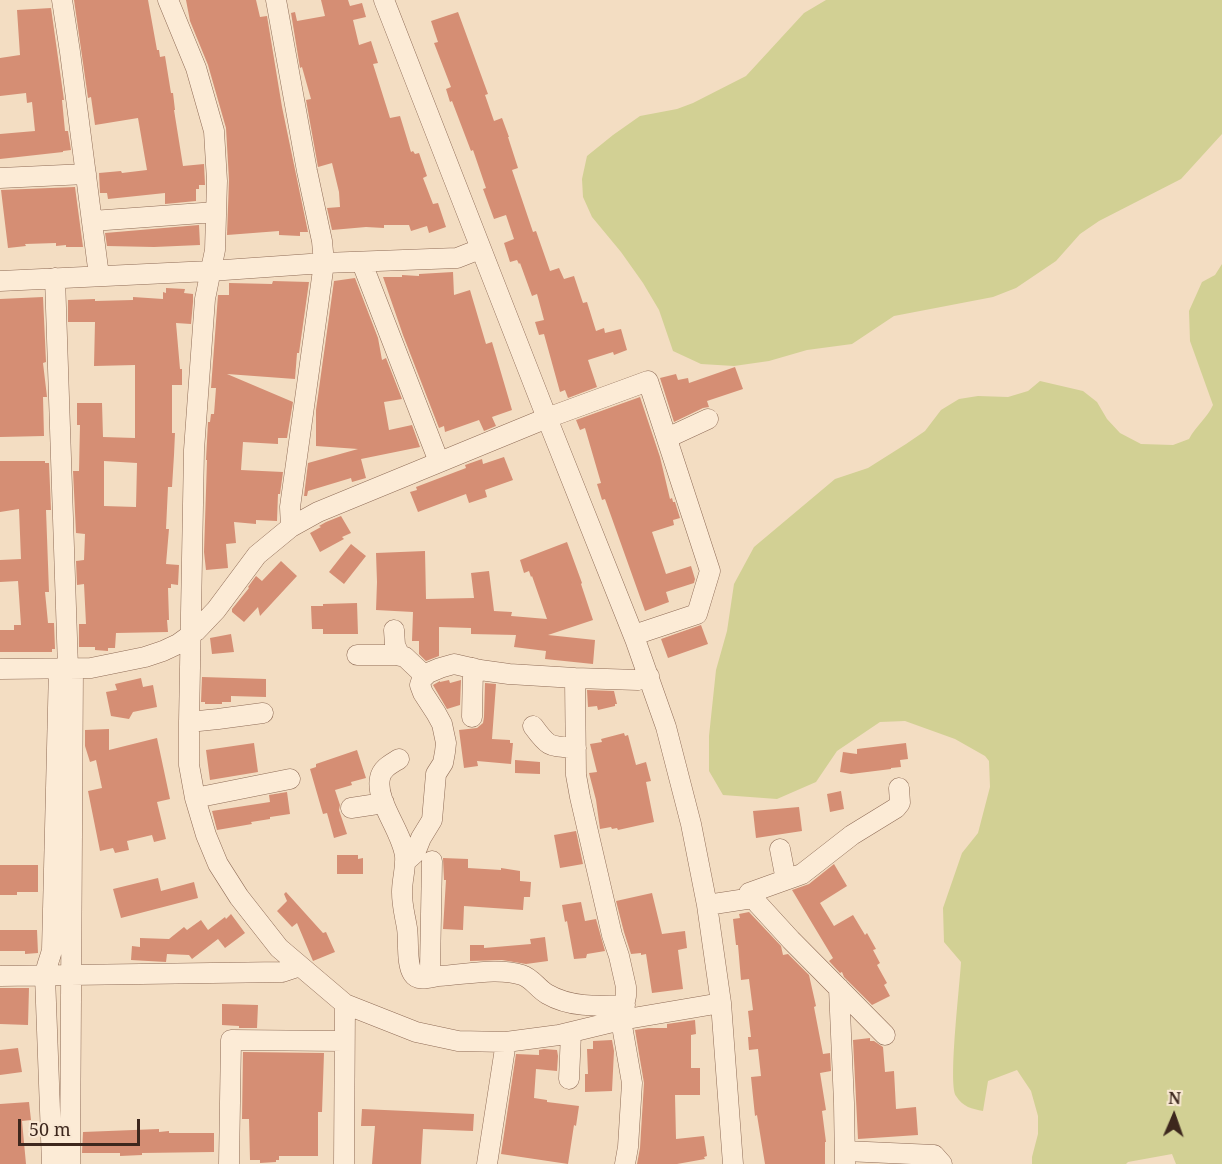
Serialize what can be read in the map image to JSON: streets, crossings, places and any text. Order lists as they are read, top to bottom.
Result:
{
  "scale_bar": "50 m",
  "north": "top"
}
